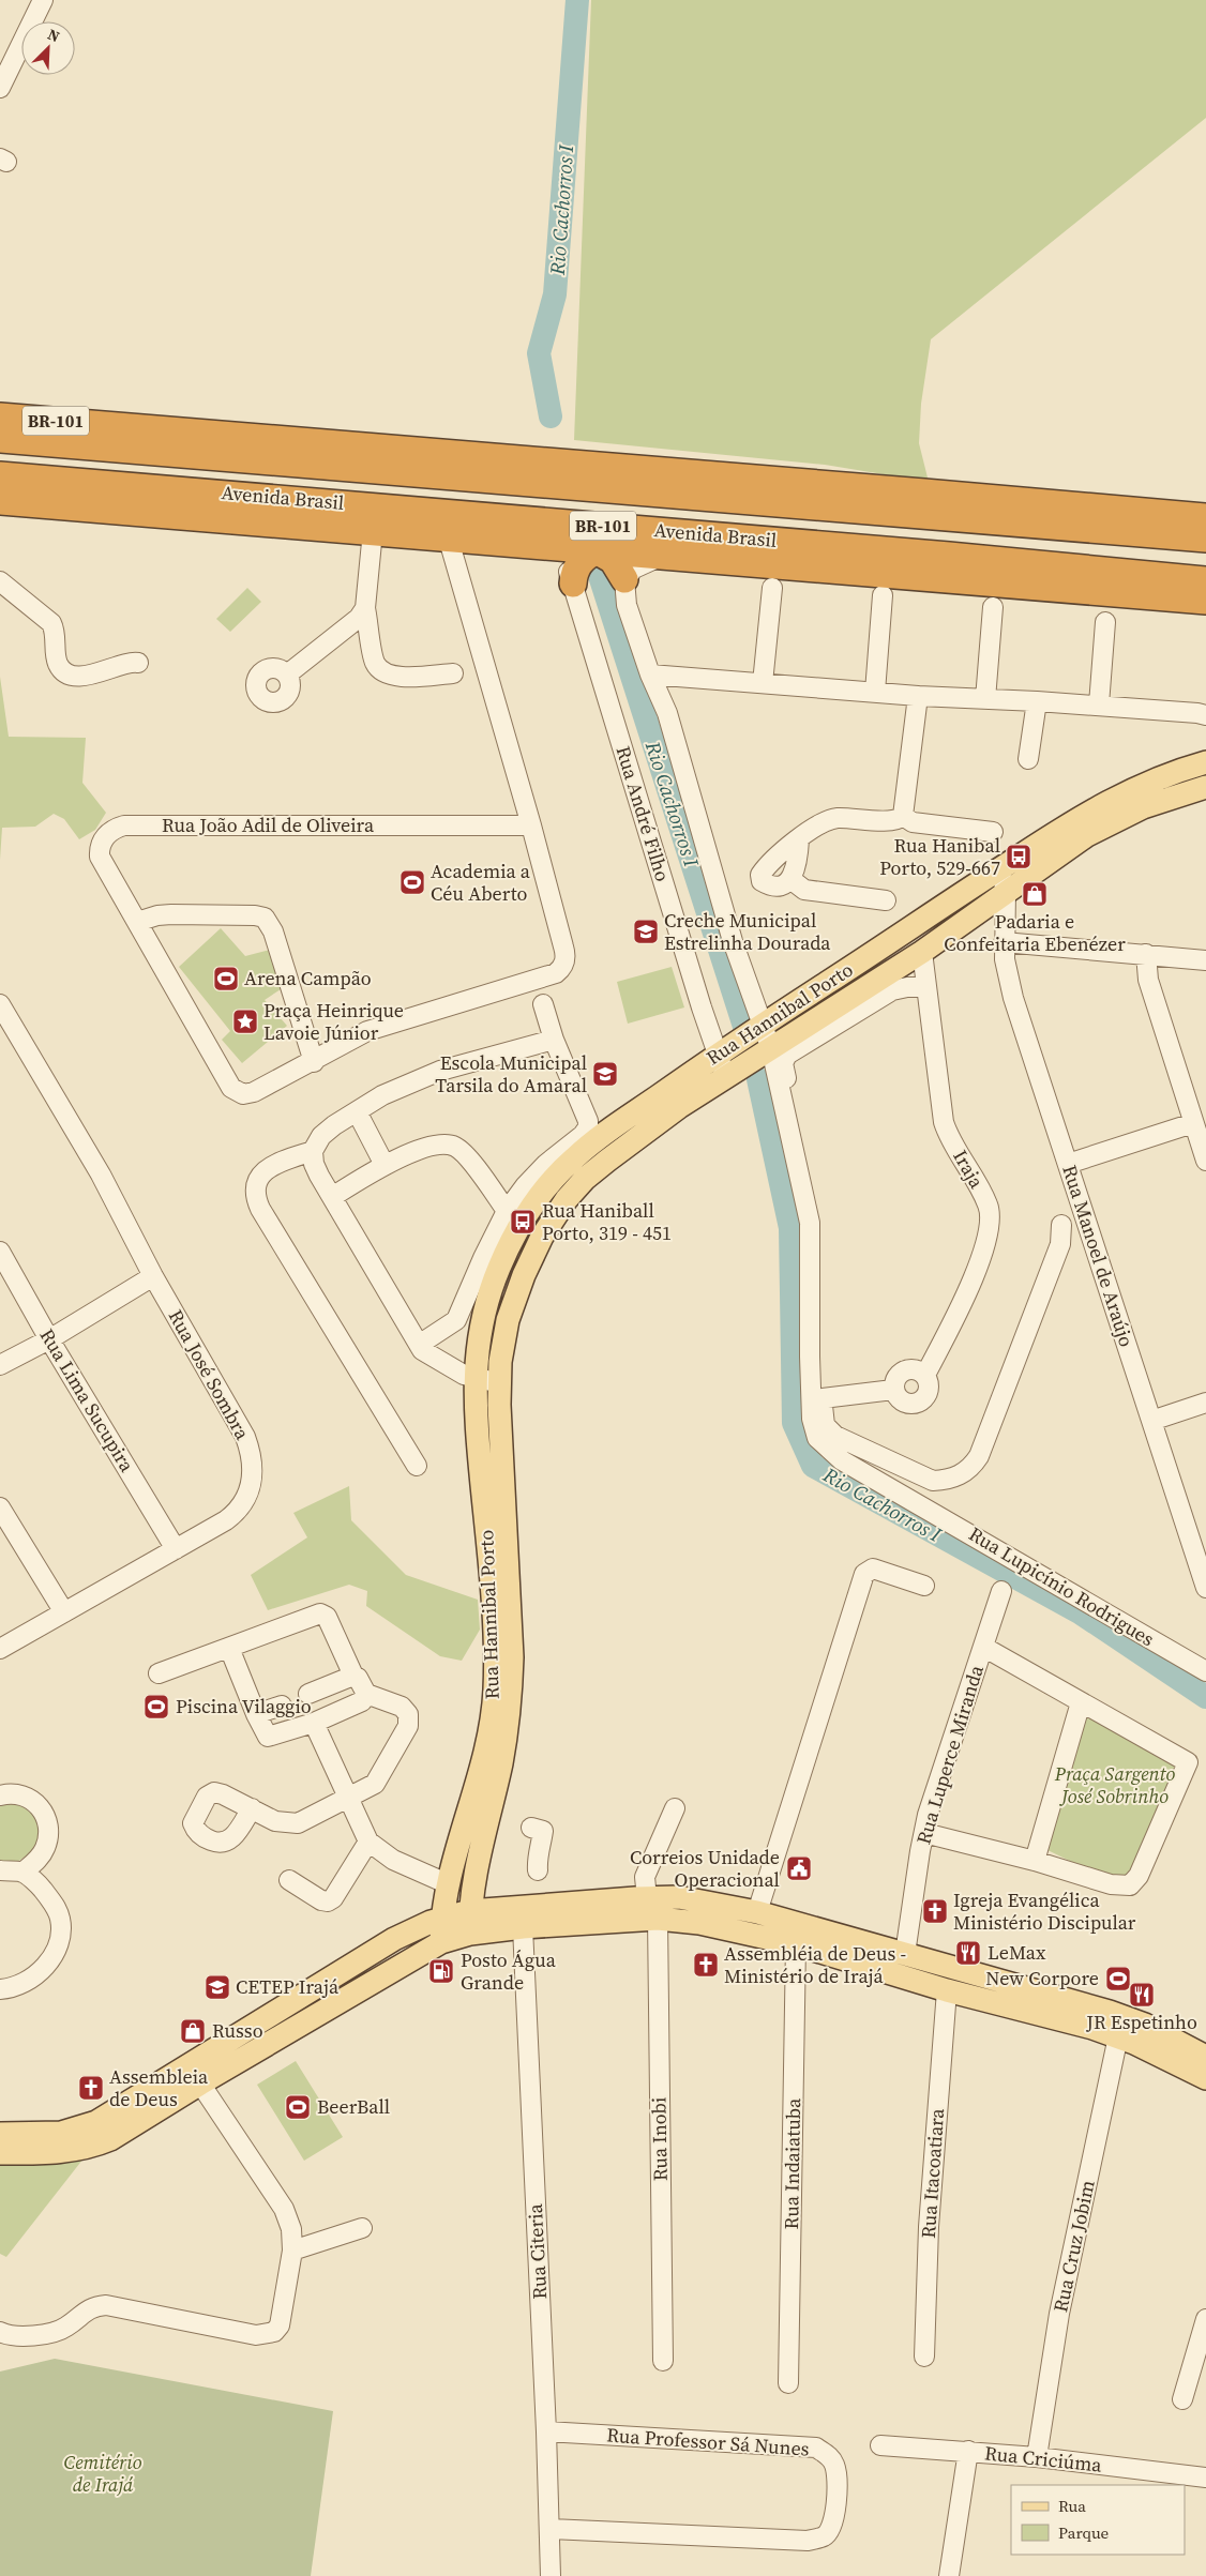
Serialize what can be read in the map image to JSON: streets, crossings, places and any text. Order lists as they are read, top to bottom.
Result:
{
  "streets": {
    "highway": ["BR-101", "Avenida Brasil"],
    "main road": ["Rua Hannibal Porto"],
    "street": [
      "Rua André Filho",
      "Rua João Adil de Oliveira",
      "Iraja",
      "Rua Manoel de Araújo",
      "Rua José Sombra",
      "Rua Lima Sucupira",
      "Rua Lupicínio Rodrigues",
      "Rua Luperce Miranda",
      "Rua Inobi",
      "Rua Indaiatuba",
      "Rua Itacoatiara",
      "Rua Cruz Jobim",
      "Rua Citeria",
      "Rua Professor Sá Nunes",
      "Rua Criciúma"
    ]
  },
  "crossings": [
    ["Avenida Brasil", "Rua André Filho"],
    ["Avenida Brasil", "Rua João Adil de Oliveira"],
    ["Rua André Filho", "Rua Hannibal Porto"],
    ["Rua Hannibal Porto", "Iraja"],
    ["Rua Hannibal Porto", "Rua Manoel de Araújo"],
    ["Rua Hannibal Porto", "Rua Lupicínio Rodrigues"],
    ["Rua José Sombra", "Rua Lima Sucupira"],
    ["Rua Cruz Jobim", "Rua Criciúma"],
    ["Rua Citeria", "Rua Professor Sá Nunes"]
  ],
  "water": ["Rio Cachorros I"],
  "parks": ["Praça Sargento José Sobrinho", "Cemitério de Irajá"],
  "places": {
    "bus stop": ["Rua Hanibal Porto, 529-667", "Rua Haniball Porto, 319 - 451"],
    "sports": [
      "Academia a Céu Aberto",
      "Arena Campão",
      "Piscina Vilaggio",
      "New Corpore",
      "BeerBall"
    ],
    "shop": ["Padaria e Confeitaria Ebenézer", "Russo"],
    "school or university": ["Creche Municipal Estrelinha Dourada", "Escola Municipal Tarsila do Amaral", "CETEP Irajá"],
    "place": ["Praça Heinrique Lavoie Júnior"],
    "public building": ["Correios Unidade Operacional"],
    "church": ["Igreja Evangélica Ministério Discipular", "Assembléia de Deus - Ministério de Irajá", "Assembleia de Deus"],
    "restaurant": ["LeMax", "JR Espetinho"],
    "fuel station": ["Posto Água Grande"]
  },
  "legend": ["Rua", "Parque"],
  "north": "top right"
}
